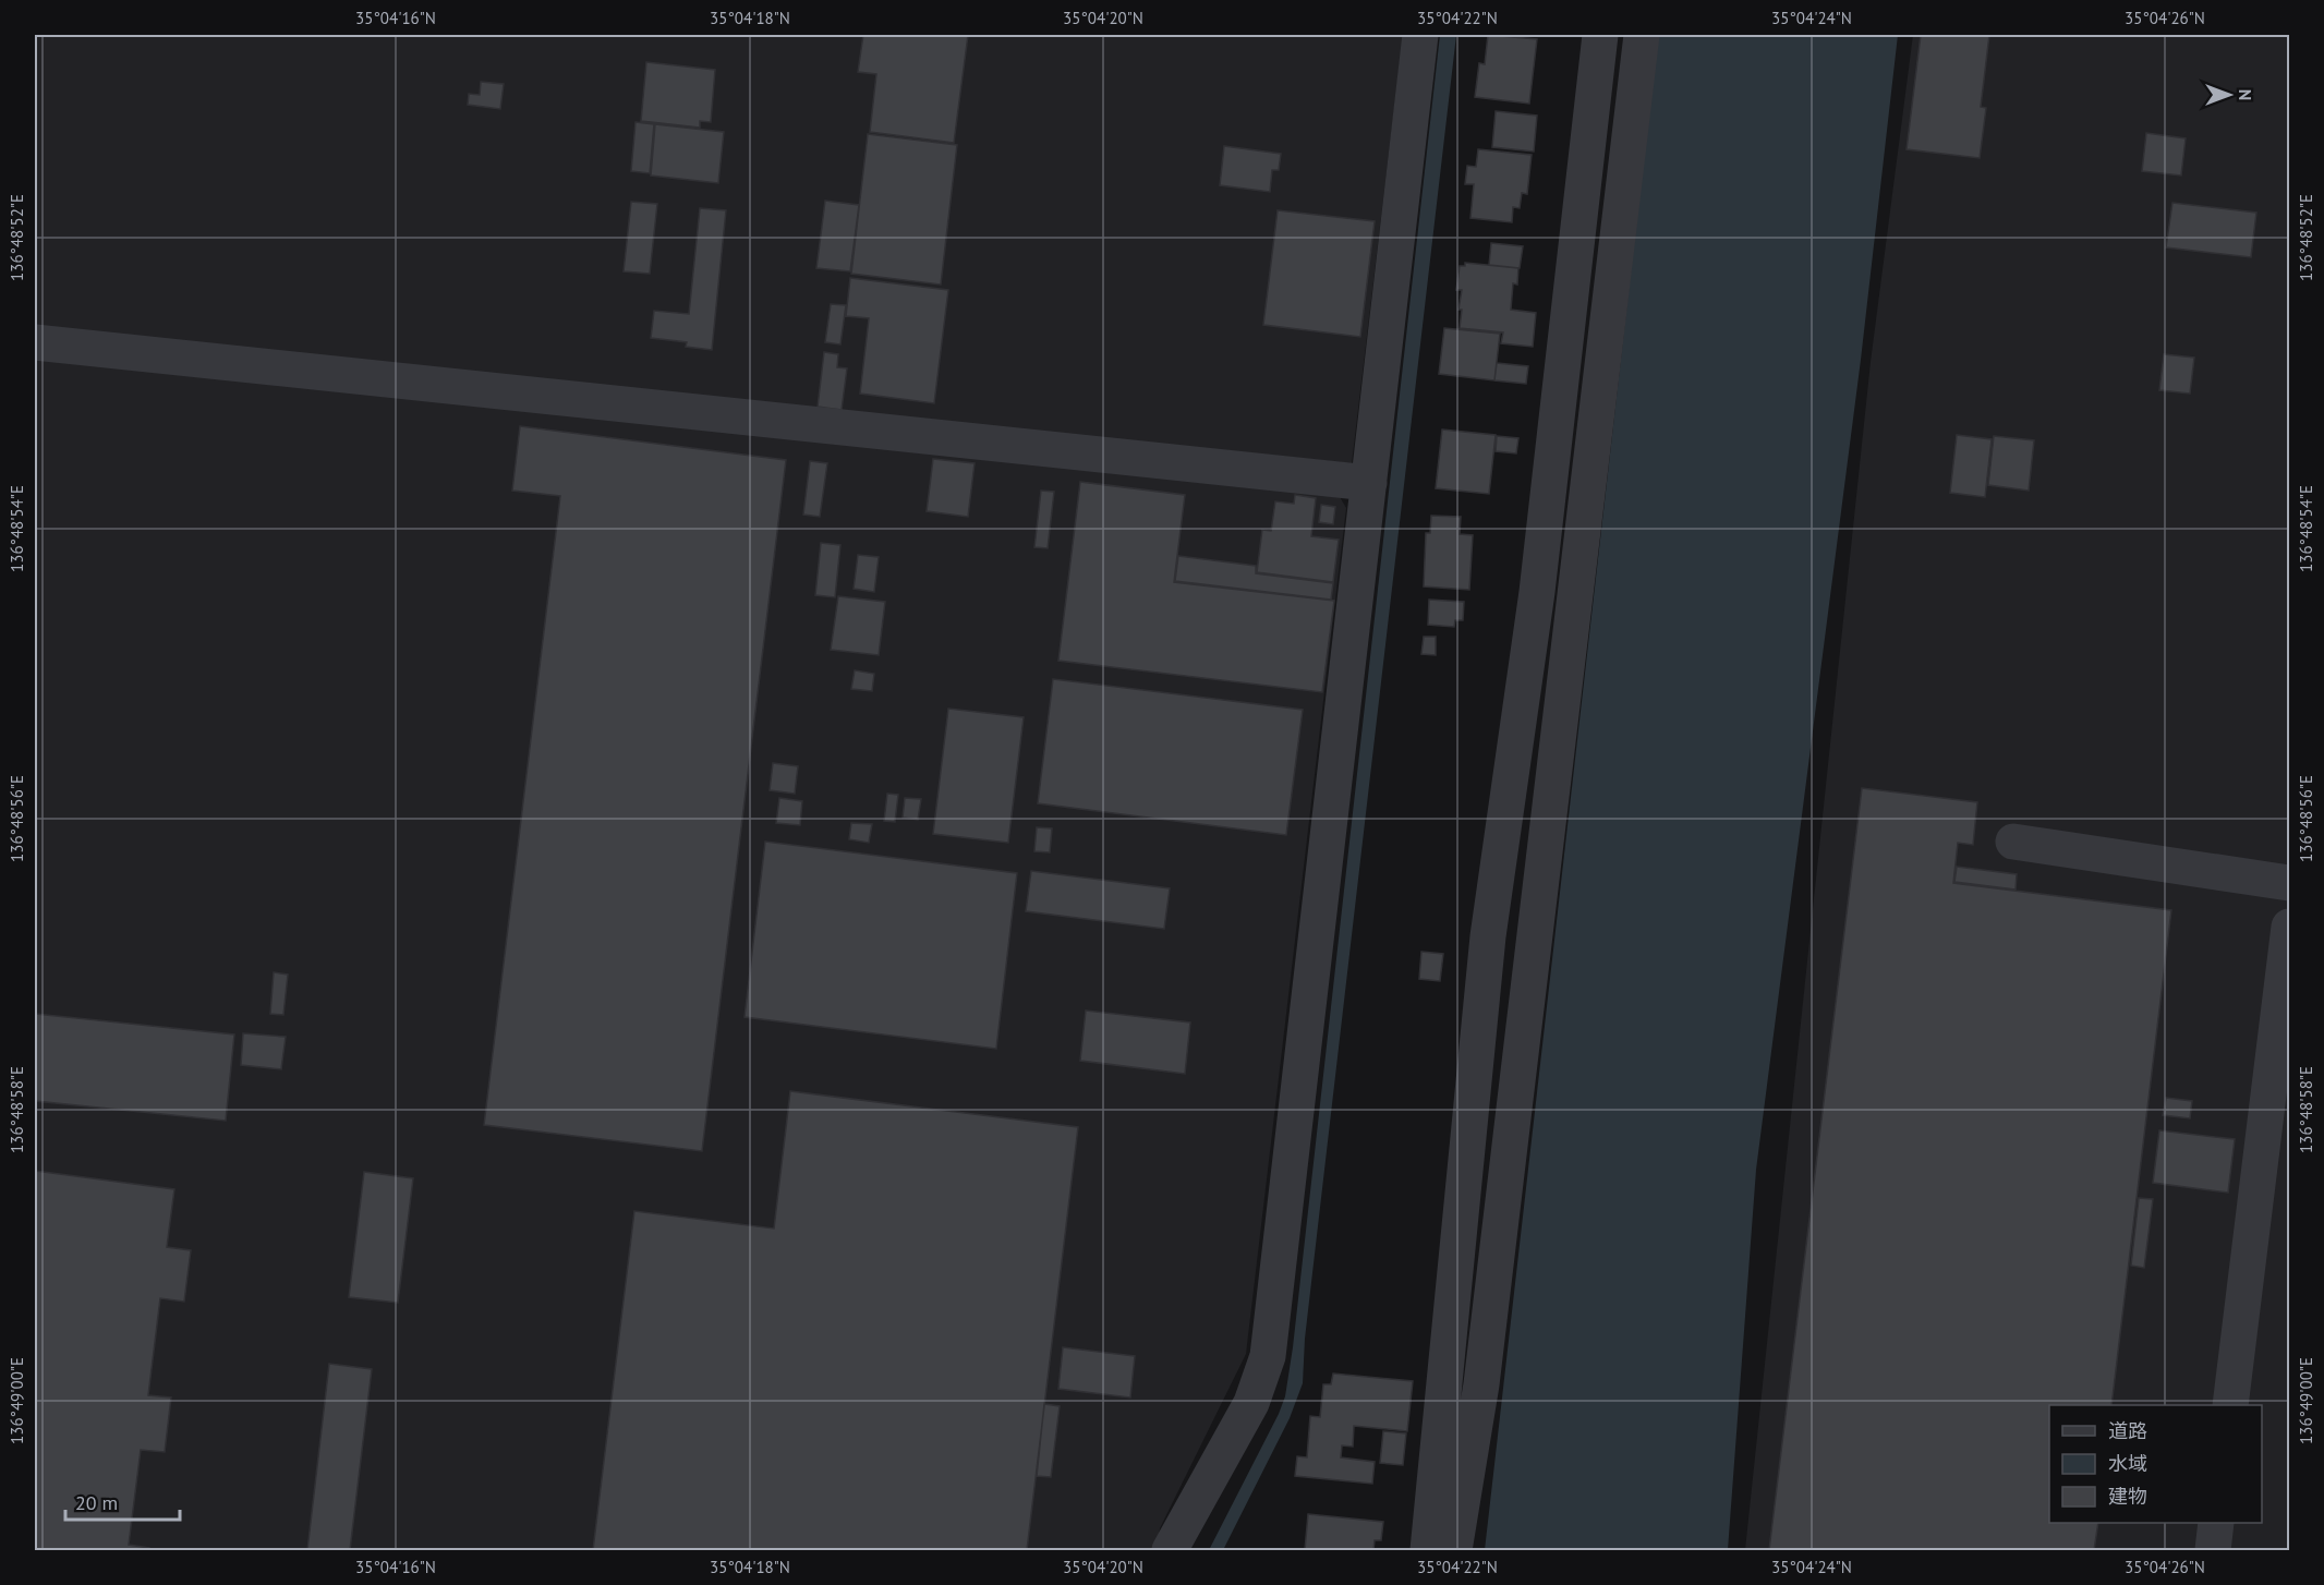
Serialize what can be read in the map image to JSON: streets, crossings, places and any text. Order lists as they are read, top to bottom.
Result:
{
  "legend": ["道路", "水域", "建物"],
  "scale_bar": "20 m",
  "north": "right",
  "coordinates": [
    "35°04'16\"N",
    "35°04'18\"N",
    "35°04'20\"N",
    "35°04'22\"N",
    "35°04'24\"N",
    "35°04'26\"N",
    "136°48'52\"E",
    "136°48'54\"E",
    "136°48'56\"E",
    "136°48'58\"E",
    "136°49'00\"E"
  ]
}
